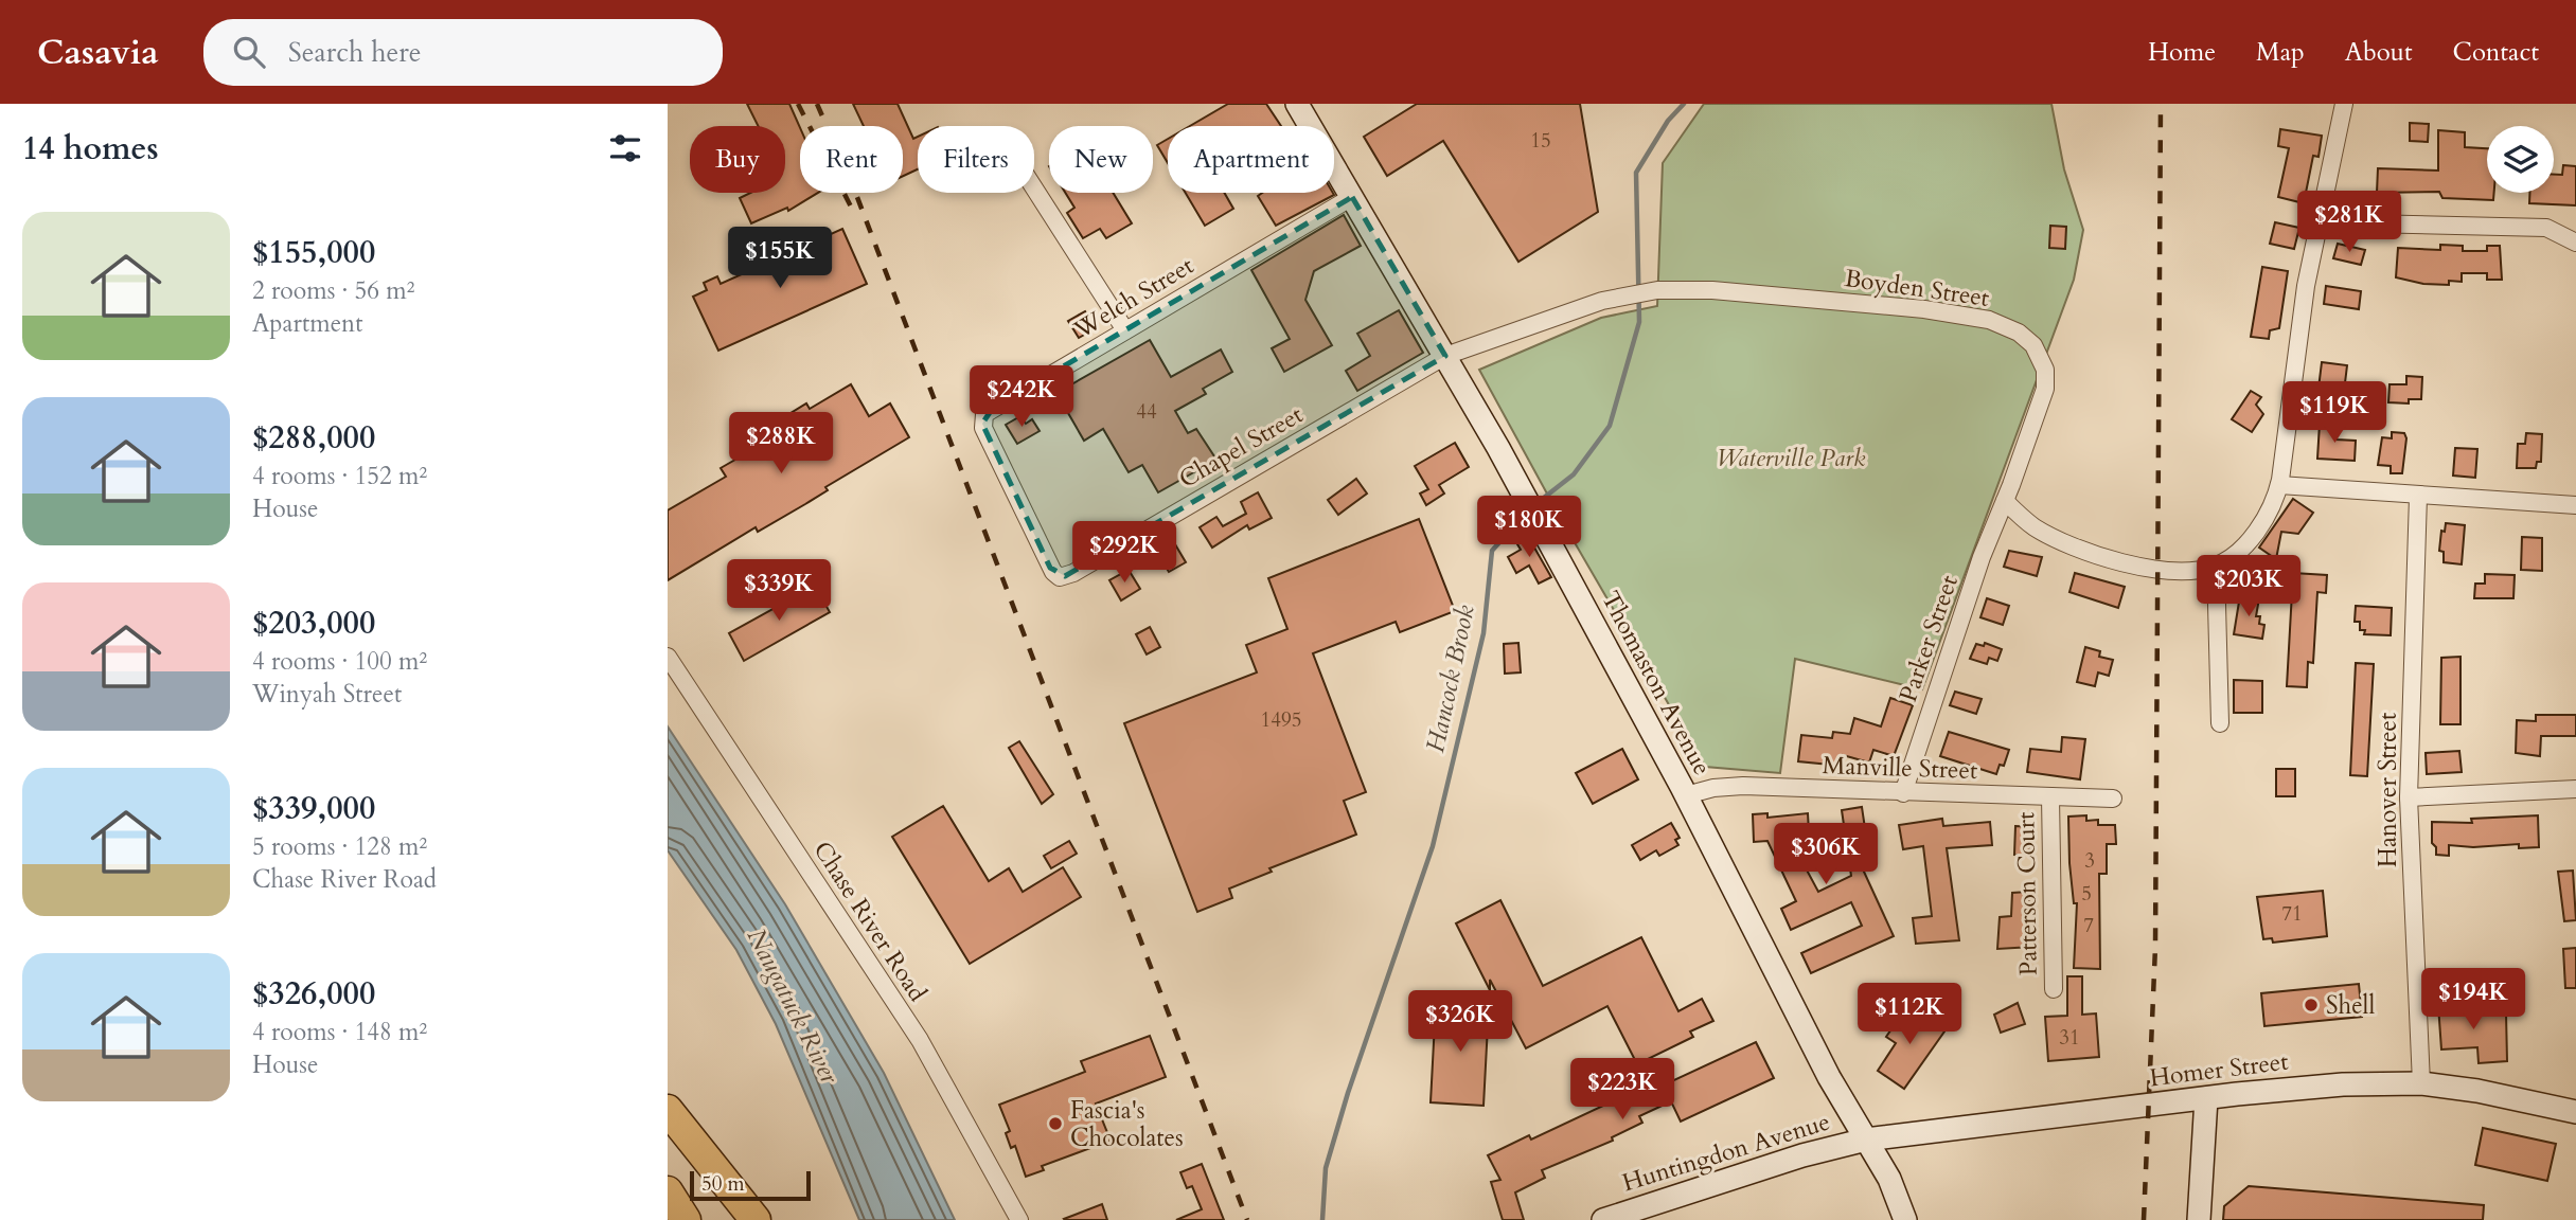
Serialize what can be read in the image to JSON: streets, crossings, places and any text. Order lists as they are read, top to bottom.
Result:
{
  "streets": {
    "main road": ["Thomaston Avenue", "Homer Street", "Huntingdon Avenue"],
    "street": [
      "Boyden Street",
      "Welch Street",
      "Chapel Street",
      "Parker Street",
      "Manville Street",
      "Hanover Street",
      "Patterson Court",
      "Chase River Road"
    ]
  },
  "crossings": [
    ["Boyden Street", "Chapel Street"],
    ["Boyden Street", "Parker Street"],
    ["Boyden Street", "Thomaston Avenue"],
    ["Welch Street", "Chapel Street"],
    ["Welch Street", "Thomaston Avenue"],
    ["Chapel Street", "Thomaston Avenue"],
    ["Parker Street", "Manville Street"],
    ["Thomaston Avenue", "Manville Street"],
    ["Thomaston Avenue", "Homer Street"],
    ["Thomaston Avenue", "Huntingdon Avenue"],
    ["Manville Street", "Patterson Court"],
    ["Hanover Street", "Homer Street"],
    ["Homer Street", "Huntingdon Avenue"]
  ],
  "water": ["Hancock Brook", "Naugatuck River"],
  "parks": ["Waterville Park"],
  "places": ["Shell", "Fascia's Chocolates"],
  "house_numbers": [
    "15",
    "44",
    "1495",
    "3",
    "5",
    "71",
    "7",
    "31"
  ],
  "scale_bar": "50 m",
  "page": {
    "header": "Casavia",
    "search": "Search here",
    "nav": [
      "Home",
      "Map",
      "About",
      "Contact"
    ],
    "heading": "14 homes",
    "chip": [
      "Buy",
      "Rent",
      "Filters",
      "New",
      "Apartment"
    ],
    "price": [
      "$281K",
      "$155K",
      "$242K",
      "$119K",
      "$288K",
      "$180K",
      "$292K",
      "$203K",
      "$339K",
      "$306K",
      "$194K",
      "$112K",
      "$326K",
      "$223K"
    ],
    "list": [
      {
        "name": "$155,000",
        "note": "2 rooms · 56 m² · Apartment"
      },
      {
        "name": "$288,000",
        "note": "4 rooms · 152 m² · House"
      },
      {
        "name": "$203,000",
        "note": "4 rooms · 100 m² · Winyah Street"
      },
      {
        "name": "$339,000",
        "note": "5 rooms · 128 m² · Chase River Road"
      },
      {
        "name": "$326,000",
        "note": "4 rooms · 148 m² · House"
      }
    ],
    "scale": "50 m"
  }
}
